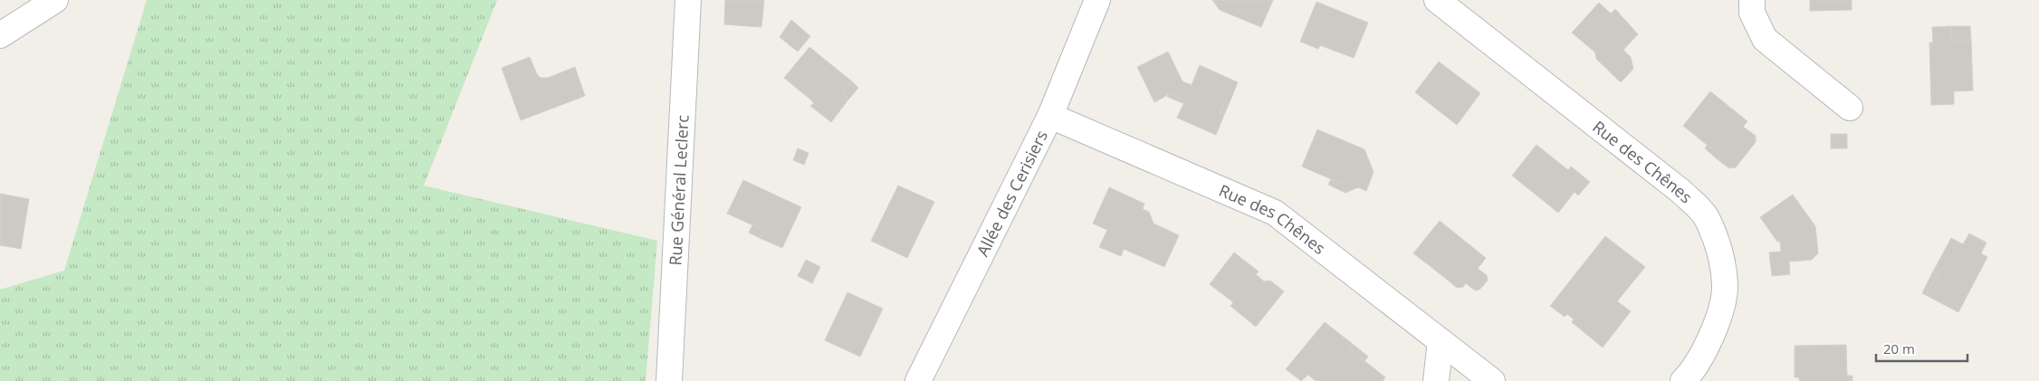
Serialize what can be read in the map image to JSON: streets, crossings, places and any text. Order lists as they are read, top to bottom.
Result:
{
  "streets": {
    "street": ["Rue des Chênes", "Rue Général Leclerc", "Allée des Cerisiers"]
  },
  "crossings": [
    ["Rue des Chênes", "Allée des Cerisiers"]
  ],
  "scale_bar": "20 m"
}
